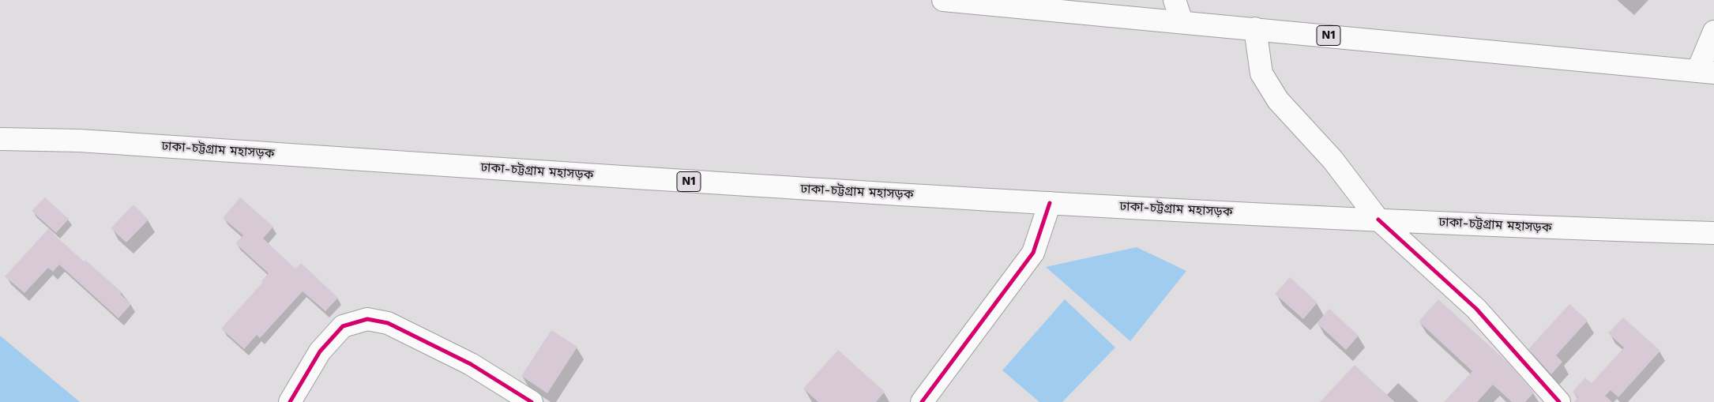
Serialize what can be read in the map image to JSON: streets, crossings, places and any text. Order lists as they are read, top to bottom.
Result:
{
  "streets": {
    "main road": ["N1", "ঢাকা-চট্টগ্রাম মহাসড়ক"]
  }
}
